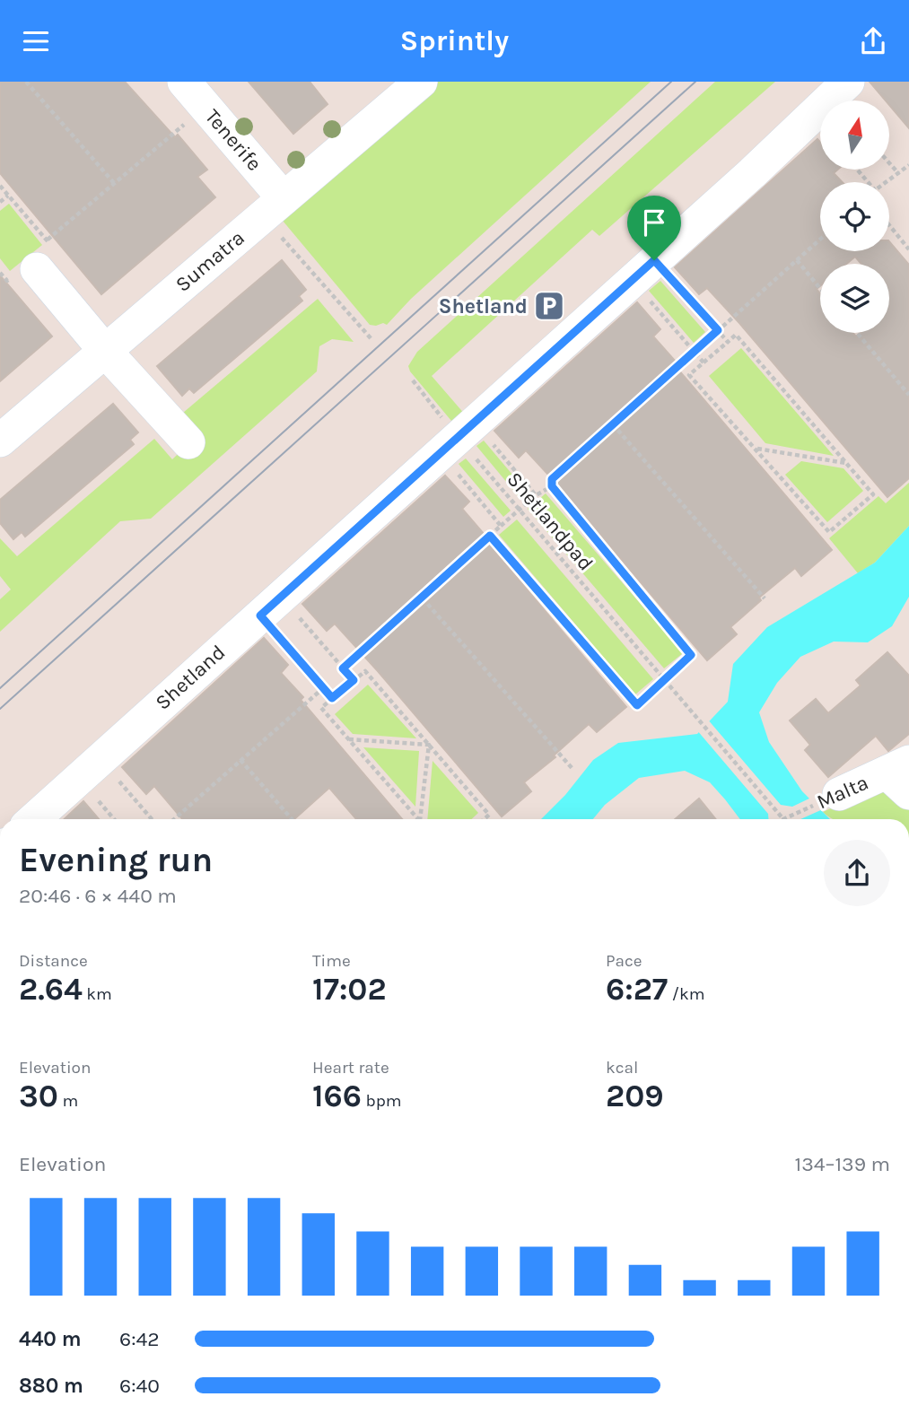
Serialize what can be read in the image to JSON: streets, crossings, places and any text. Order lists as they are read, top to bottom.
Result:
{
  "streets": {
    "street": [
      "Tenerife",
      "Sumatra",
      "Shetland",
      "Malta"
    ],
    "path": ["Shetlandpad"]
  },
  "crossings": [
    ["Tenerife", "Sumatra"],
    ["Shetlandpad", "Shetland"],
    ["Shetlandpad", "Malta"]
  ],
  "places": {
    "parking": ["Shetland"]
  },
  "north": "top",
  "page": {
    "header": "Sprintly",
    "heading": ["Evening run", "20:46 · 6 × 440 m"],
    "stats": [
      ["Distance", "2.64 km"],
      ["Time", "17:02"],
      ["Pace", "6:27 /km"],
      ["Elevation", "30 m"],
      ["Heart rate", "166 bpm"],
      ["kcal", "209"]
    ],
    "chart": ["Elevation", "134–139 m"],
    "list": [
      {
        "name": "440 m",
        "note": "6:42"
      },
      {
        "name": "880 m",
        "note": "6:40"
      }
    ]
  }
}
